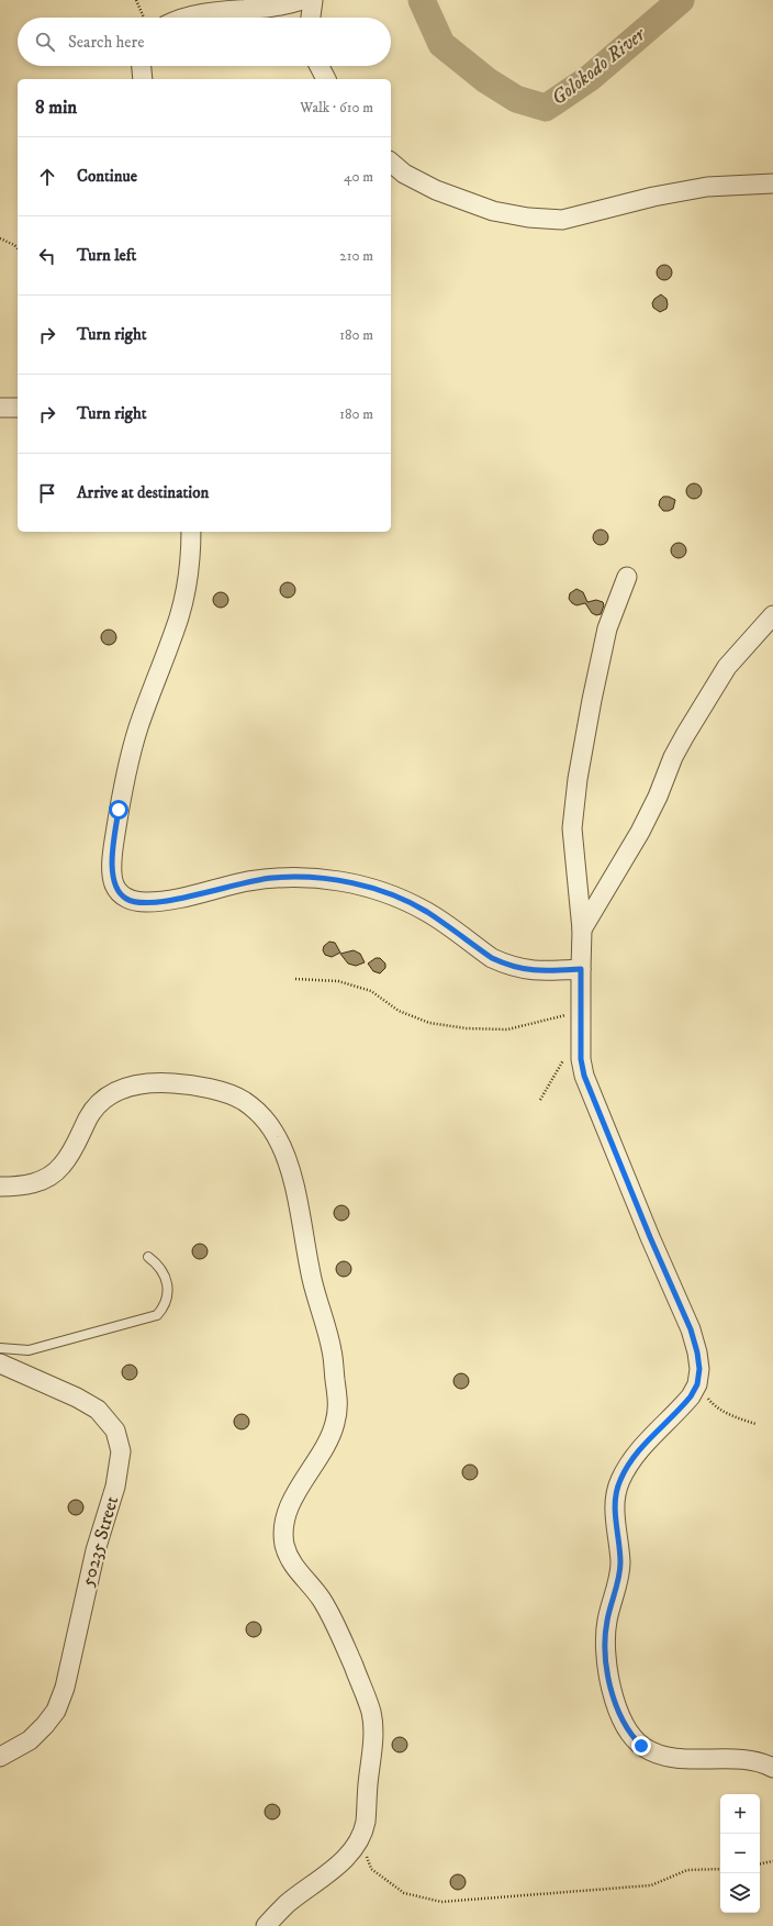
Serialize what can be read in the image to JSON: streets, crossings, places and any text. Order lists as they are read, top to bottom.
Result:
{
  "streets": {
    "street": ["50235 Street"]
  },
  "water": ["Golokodo River"],
  "page": {
    "search": "Search here",
    "heading": ["8 min", "Walk · 610 m"],
    "list": [
      ["Continue", "40 m"],
      ["Turn left", "210 m"],
      ["Turn right", "180 m"],
      ["Turn right", "180 m"],
      "Arrive at destination"
    ],
    "map_buttons": ["+", "−"]
  }
}
